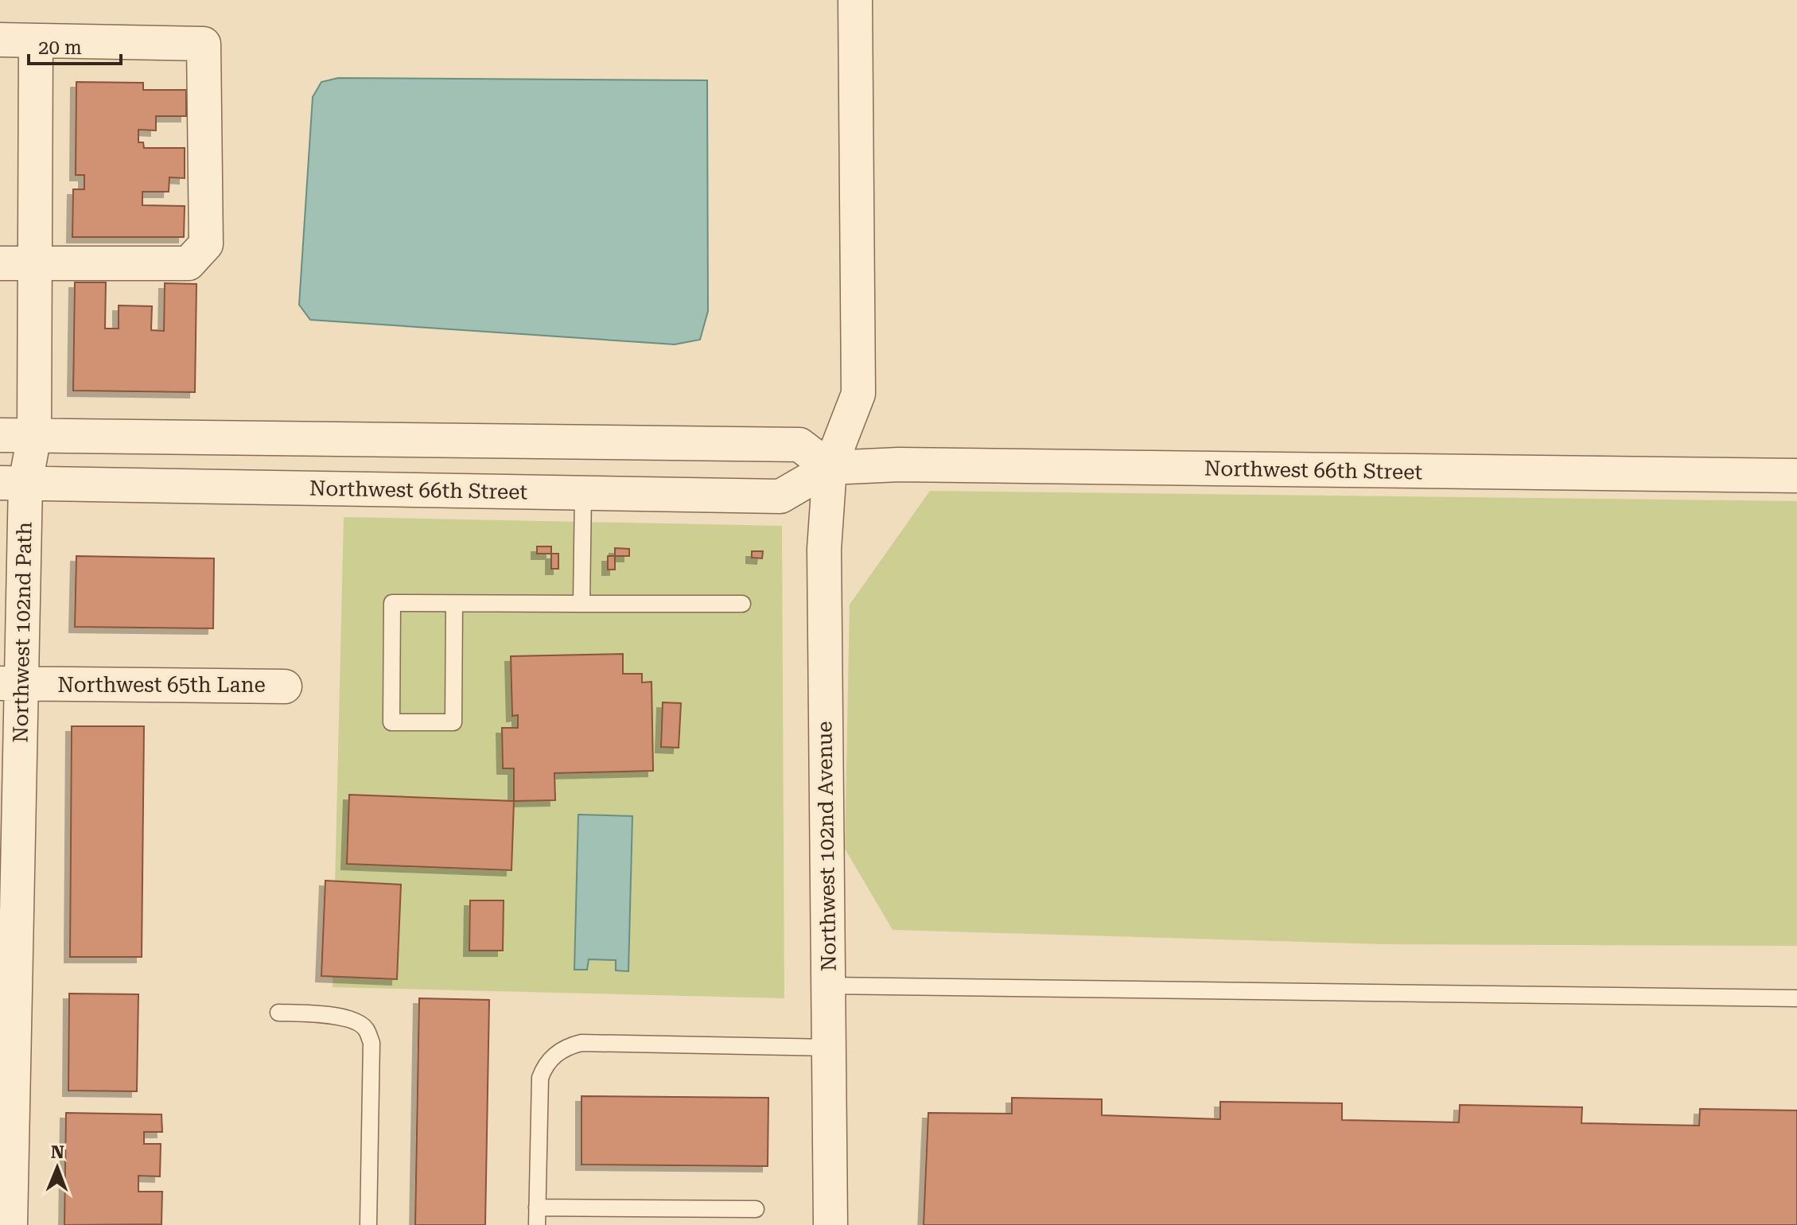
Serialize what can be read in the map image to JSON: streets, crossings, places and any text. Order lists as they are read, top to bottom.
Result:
{
  "streets": {
    "street": [
      "Northwest 66th Street",
      "Northwest 102nd Path",
      "Northwest 65th Lane",
      "Northwest 102nd Avenue"
    ]
  },
  "crossings": [
    ["Northwest 66th Street", "Northwest 102nd Path"],
    ["Northwest 66th Street", "Northwest 102nd Avenue"],
    ["Northwest 102nd Path", "Northwest 65th Lane"]
  ],
  "scale_bar": "20 m",
  "north": "top"
}
